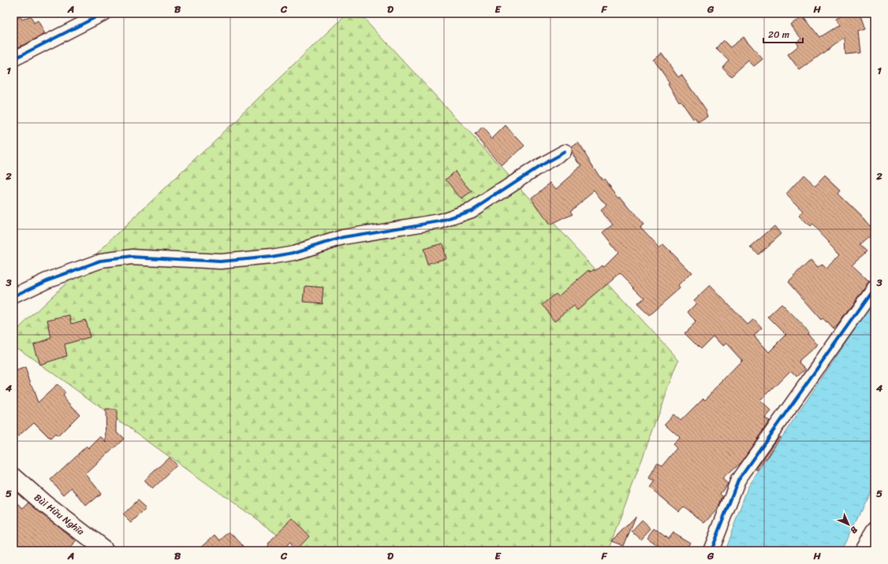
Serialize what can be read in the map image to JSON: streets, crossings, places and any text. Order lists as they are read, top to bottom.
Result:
{
  "streets": {
    "main road": ["Bùi Hữu Nghĩa"]
  },
  "scale_bar": "20 m",
  "north": "bottom right",
  "grid": {
    "columns": [
      "A",
      "B",
      "C",
      "D",
      "E",
      "F",
      "G",
      "H"
    ],
    "rows": [
      "1",
      "2",
      "3",
      "4",
      "5"
    ]
  }
}
